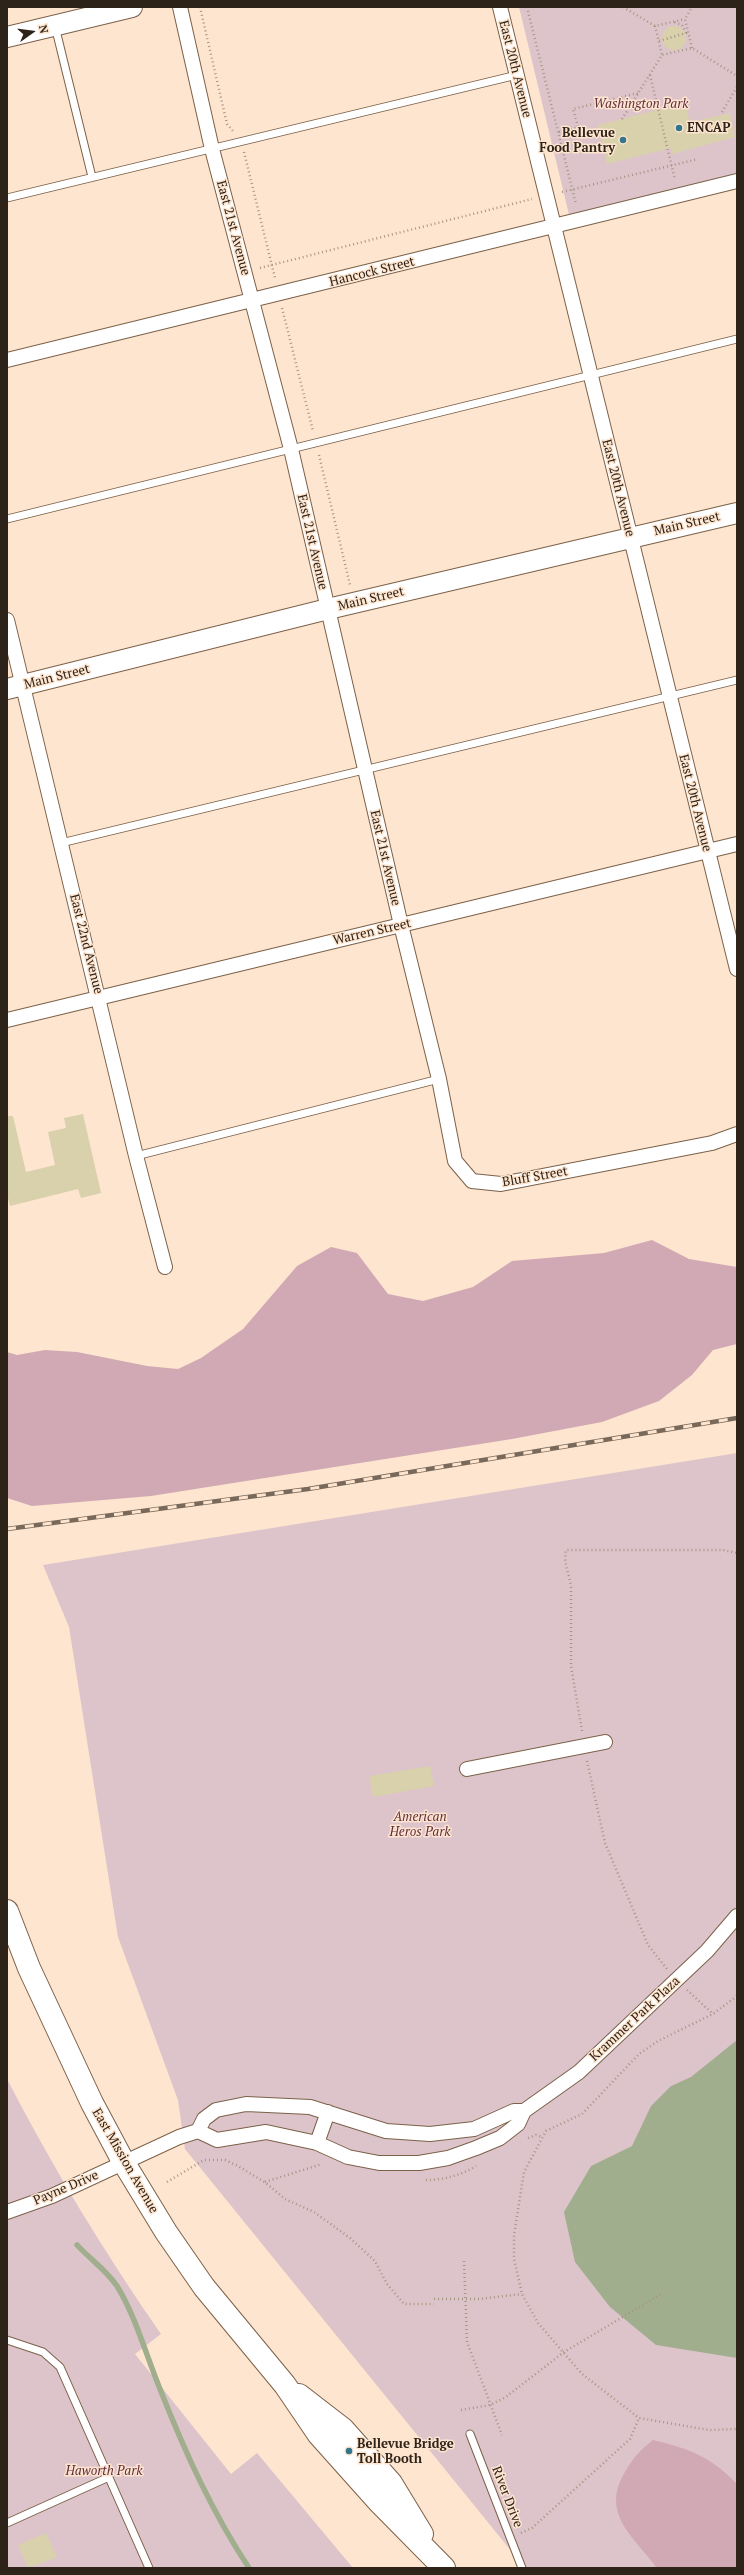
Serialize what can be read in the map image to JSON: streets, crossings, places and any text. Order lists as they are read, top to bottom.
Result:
{
  "streets": {
    "main road": ["East Mission Avenue"],
    "street": [
      "East 20th Avenue",
      "East 21st Avenue",
      "Hancock Street",
      "Main Street",
      "Warren Street",
      "East 22nd Avenue",
      "Bluff Street",
      "Krammer Park Plaza",
      "Payne Drive"
    ],
    "lane": ["River Drive"]
  },
  "crossings": [
    ["East 20th Avenue", "Hancock Street"],
    ["East 20th Avenue", "Main Street"],
    ["East 20th Avenue", "Warren Street"],
    ["East 21st Avenue", "Hancock Street"],
    ["East 21st Avenue", "Main Street"],
    ["East 21st Avenue", "Warren Street"],
    ["East 21st Avenue", "Bluff Street"],
    ["Main Street", "East 22nd Avenue"],
    ["Warren Street", "East 22nd Avenue"],
    ["East Mission Avenue", "Payne Drive"]
  ],
  "parks": ["Washington Park", "American Heros Park", "Haworth Park"],
  "places": ["ENCAP", "Bellevue Food Pantry", "Bellevue Bridge Toll Booth"],
  "north": "right"
}
